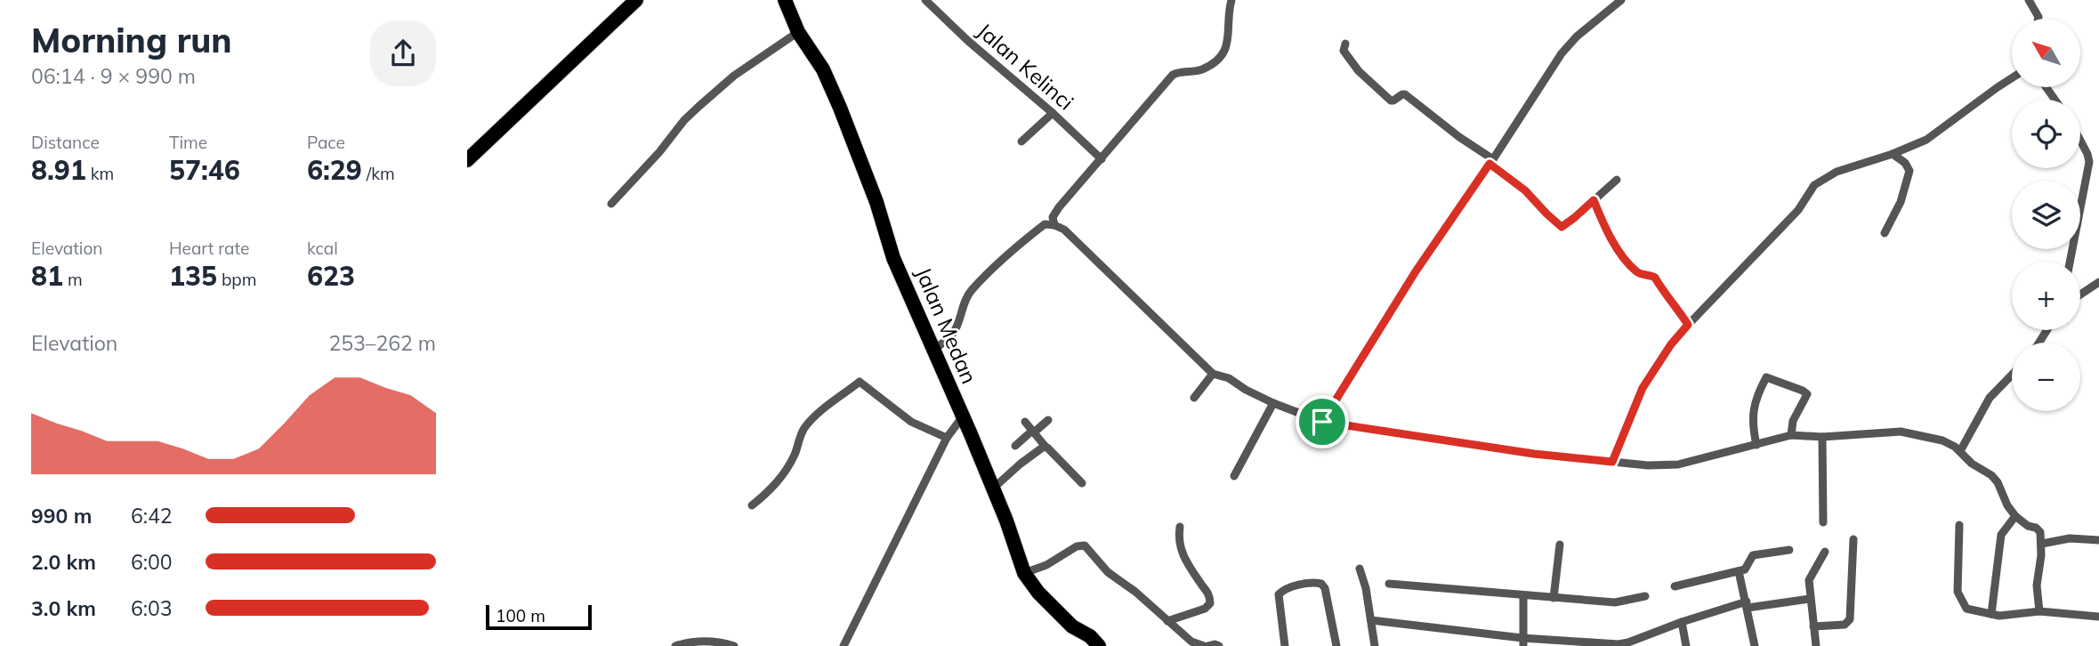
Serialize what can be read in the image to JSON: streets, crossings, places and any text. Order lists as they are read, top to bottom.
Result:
{
  "streets": {
    "highway": ["Jalan Medan"],
    "street": ["Jalan Kelinci"]
  },
  "scale_bar": "100 m",
  "north": "top left",
  "page": {
    "heading": ["Morning run", "06:14 · 9 × 990 m"],
    "map_buttons": ["+", "−"],
    "stats": [
      ["Distance", "8.91 km"],
      ["Time", "57:46"],
      ["Pace", "6:29 /km"],
      ["Elevation", "81 m"],
      ["Heart rate", "135 bpm"],
      ["kcal", "623"]
    ],
    "chart": ["Elevation", "253–262 m"],
    "list": [
      {
        "name": "990 m",
        "note": "6:42"
      },
      {
        "name": "2.0 km",
        "note": "6:00"
      },
      {
        "name": "3.0 km",
        "note": "6:03"
      }
    ],
    "scale": "100 m"
  }
}
